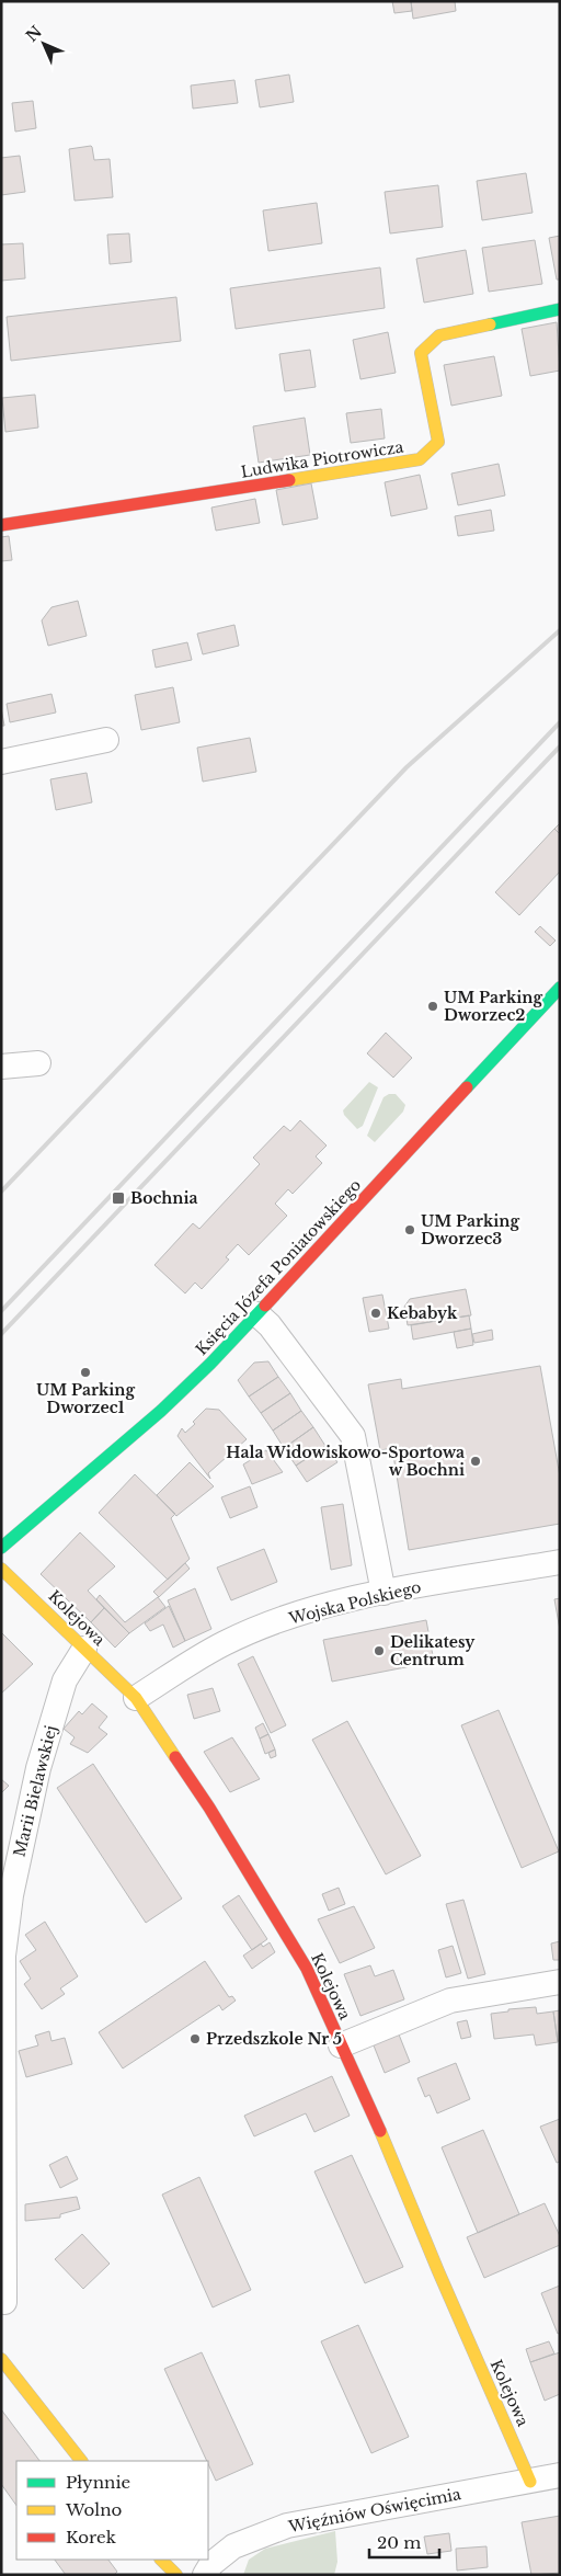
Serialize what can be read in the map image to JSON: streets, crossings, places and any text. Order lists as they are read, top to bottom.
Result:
{
  "streets": {
    "street": [
      "Ludwika Piotrowicza",
      "Księcia Józefa Poniatowskiego",
      "Wojska Polskiego",
      "Kolejowa",
      "Marii Bielawskiej",
      "Więźniów Oświęcimia"
    ]
  },
  "crossings": [
    ["Wojska Polskiego", "Kolejowa"],
    ["Kolejowa", "Marii Bielawskiej"],
    ["Kolejowa", "Więźniów Oświęcimia"]
  ],
  "places": {
    "other": [
      "UM Parking Dworzec2",
      "UM Parking Dworzec3",
      "Kebabyk",
      "UM Parking Dworzec1",
      "Hala Widowiskowo-Sportowa w Bochni",
      "Delikatesy Centrum",
      "Przedszkole Nr 5"
    ],
    "transit": ["Bochnia"]
  },
  "legend": ["Płynnie", "Wolno", "Korek"],
  "scale_bar": "20 m",
  "north": "top left"
}
